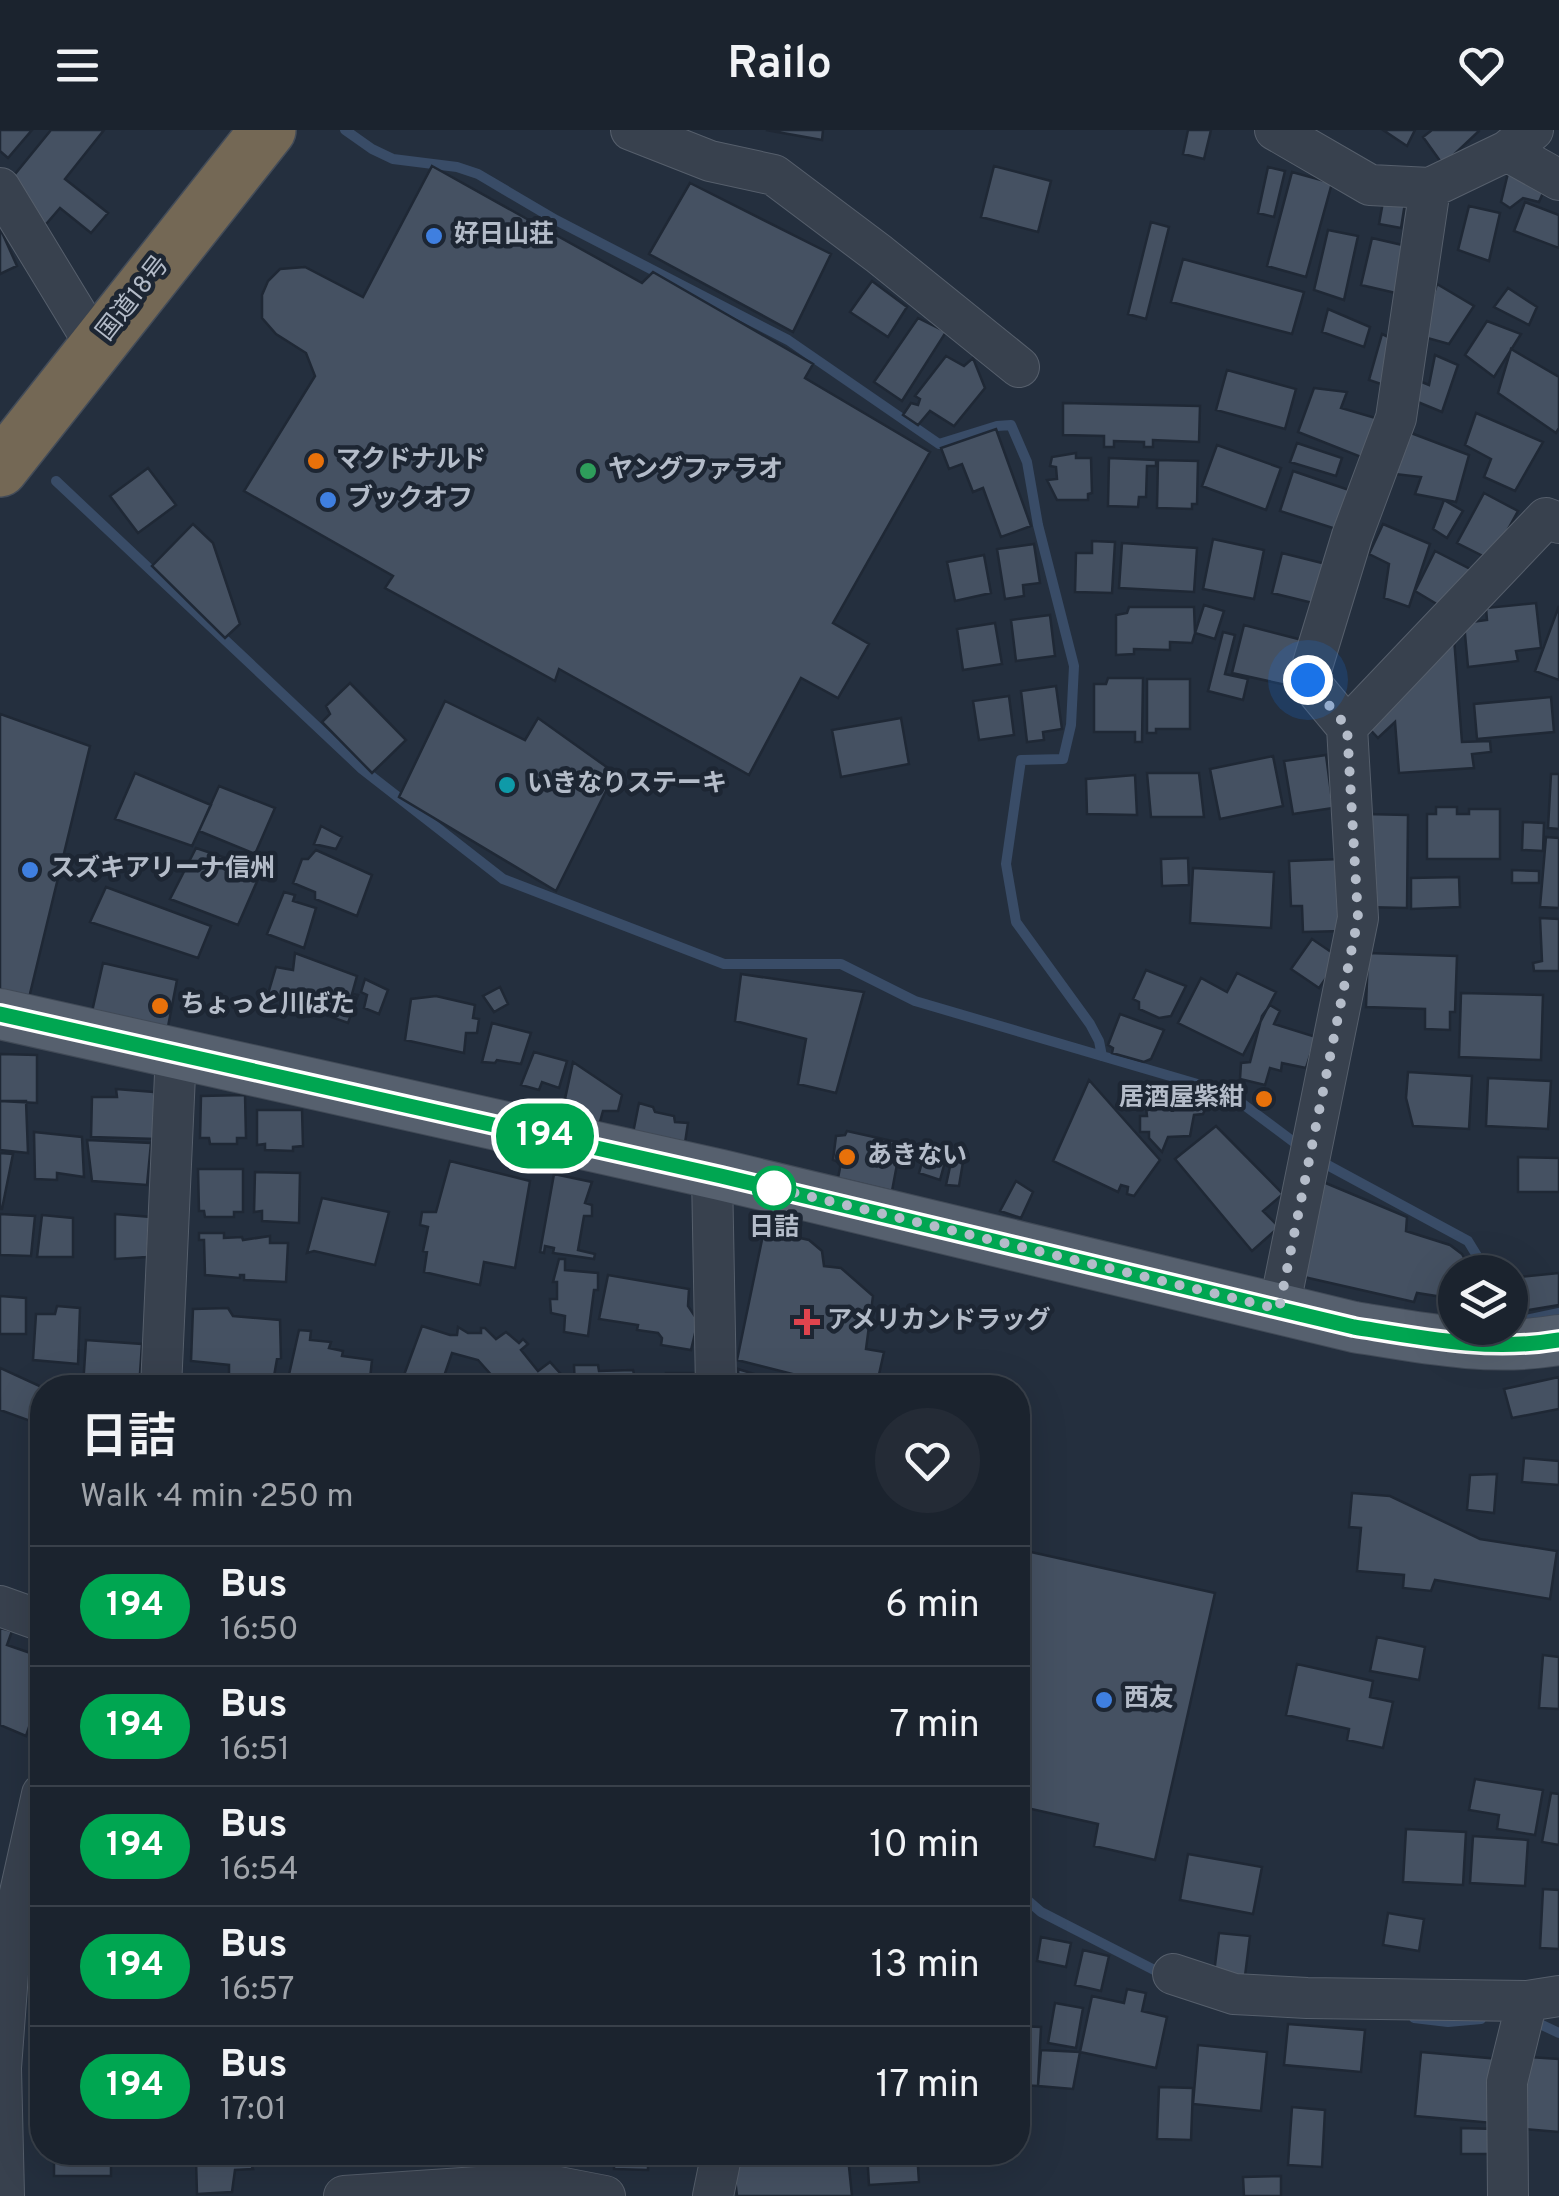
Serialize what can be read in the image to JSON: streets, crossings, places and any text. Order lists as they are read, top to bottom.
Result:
{
  "streets": {
    "highway": ["国道18号"]
  },
  "places": {
    "other": [
      "好日山荘",
      "マクドナルド",
      "ヤングファラオ",
      "ブックオフ",
      "いきなりステーキ",
      "スズキアリーナ信州",
      "ちょっと川ばた",
      "居酒屋紫紺",
      "あきない",
      "日詰",
      "西友"
    ],
    "health": ["アメリカンドラッグ"]
  },
  "lines": ["bus line 194"],
  "page": {
    "header": "Railo",
    "on_map": "194",
    "heading": ["日詰", "Walk · 4 min · 250 m"],
    "list": [
      {
        "mark": "194",
        "name": "Bus",
        "note": "16:50",
        "value": "6 min"
      },
      {
        "mark": "194",
        "name": "Bus",
        "note": "16:51",
        "value": "7 min"
      },
      {
        "mark": "194",
        "name": "Bus",
        "note": "16:54",
        "value": "10 min"
      },
      {
        "mark": "194",
        "name": "Bus",
        "note": "16:57",
        "value": "13 min"
      },
      {
        "mark": "194",
        "name": "Bus",
        "note": "17:01",
        "value": "17 min"
      }
    ]
  }
}
